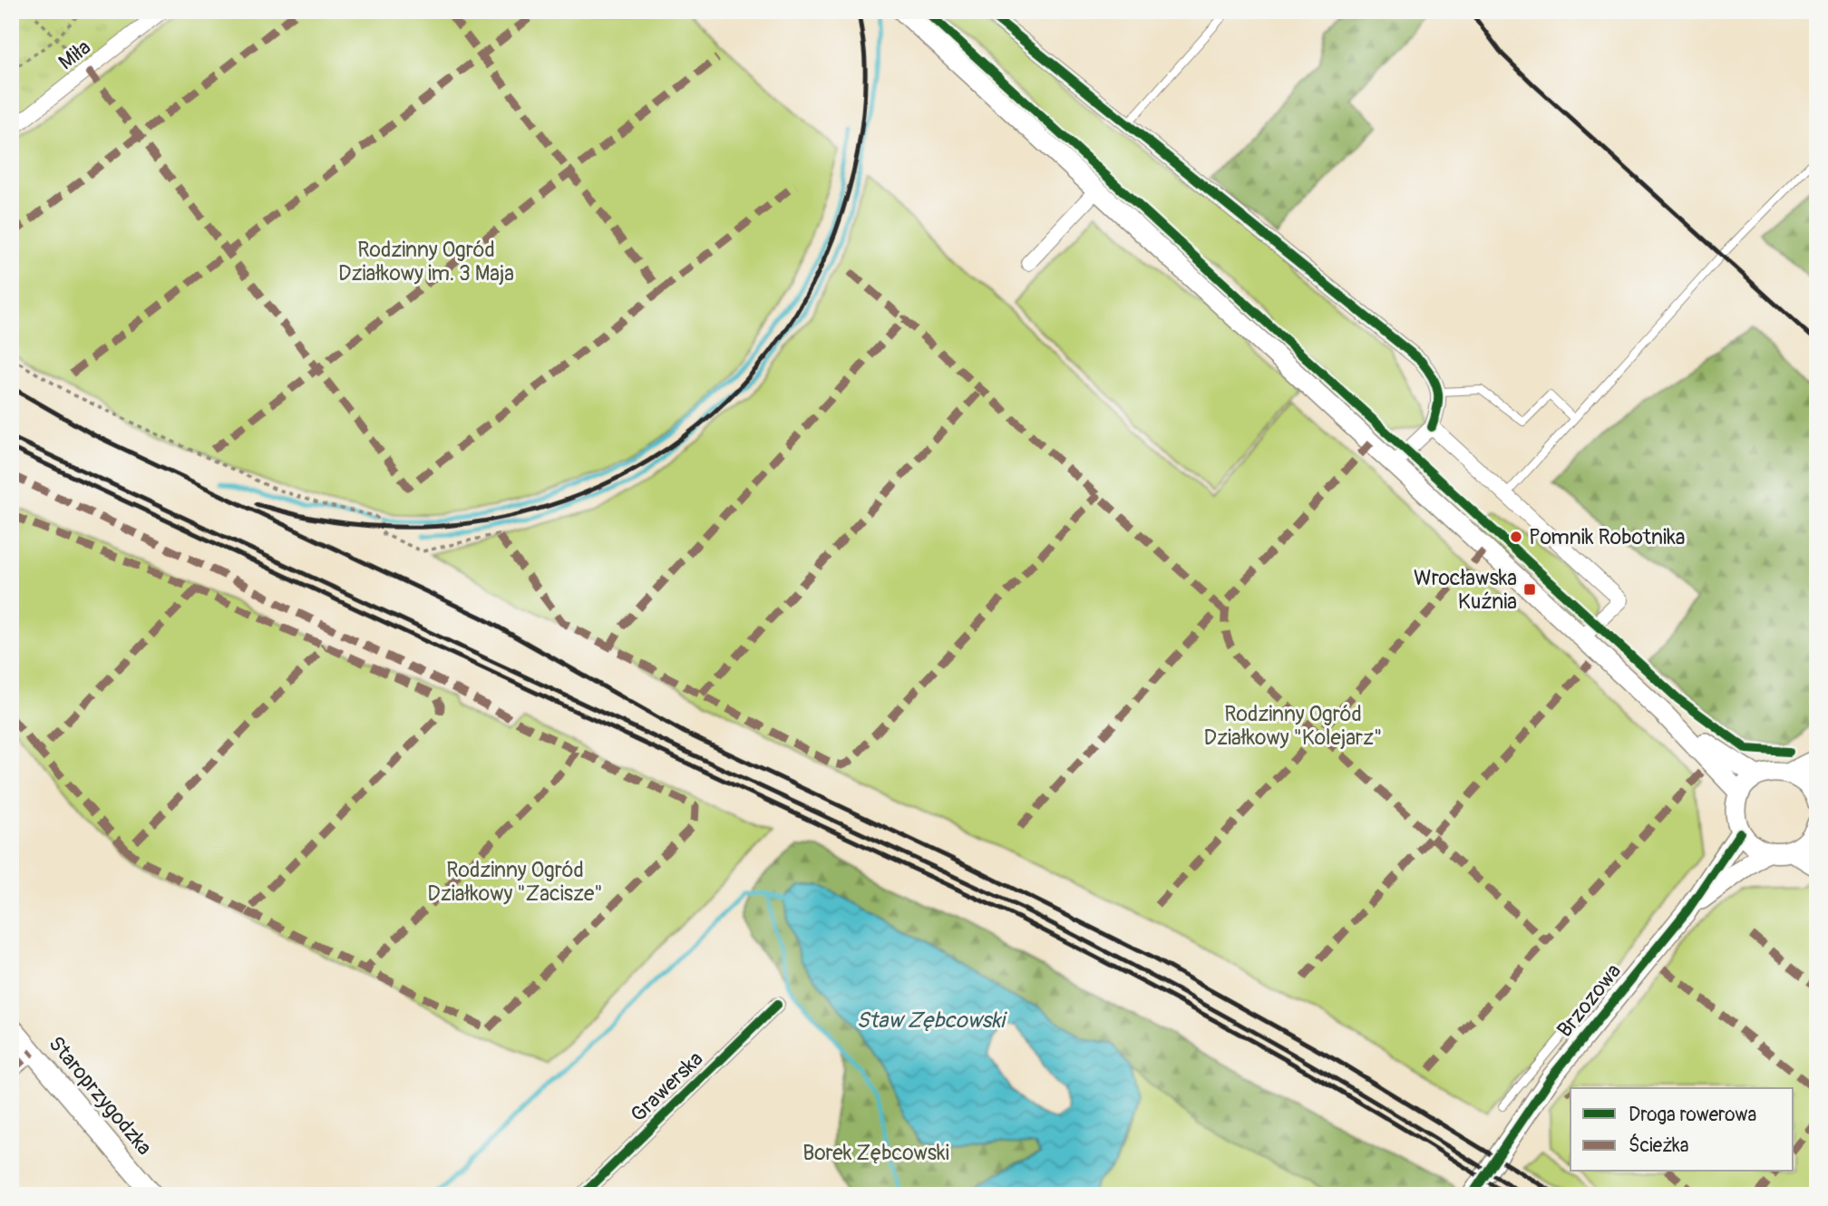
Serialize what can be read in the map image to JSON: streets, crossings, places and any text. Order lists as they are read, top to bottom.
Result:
{
  "streets": {
    "main road": ["Brzozowa", "Staroprzygodzka"],
    "street": ["Miła", "Grawerska"]
  },
  "water": ["Staw Zębcowski"],
  "parks": [
    "Rodzinny Ogród Działkowy im. 3 Maja",
    "Rodzinny Ogród Działkowy \"Kolejarz\"",
    "Rodzinny Ogród Działkowy \"Zacisze\"",
    "Borek Zębcowski"
  ],
  "places": {
    "other": ["Pomnik Robotnika"],
    "transit": ["Wrocławska Kuźnia"]
  },
  "legend": ["Droga rowerowa", "Ścieżka"]
}
